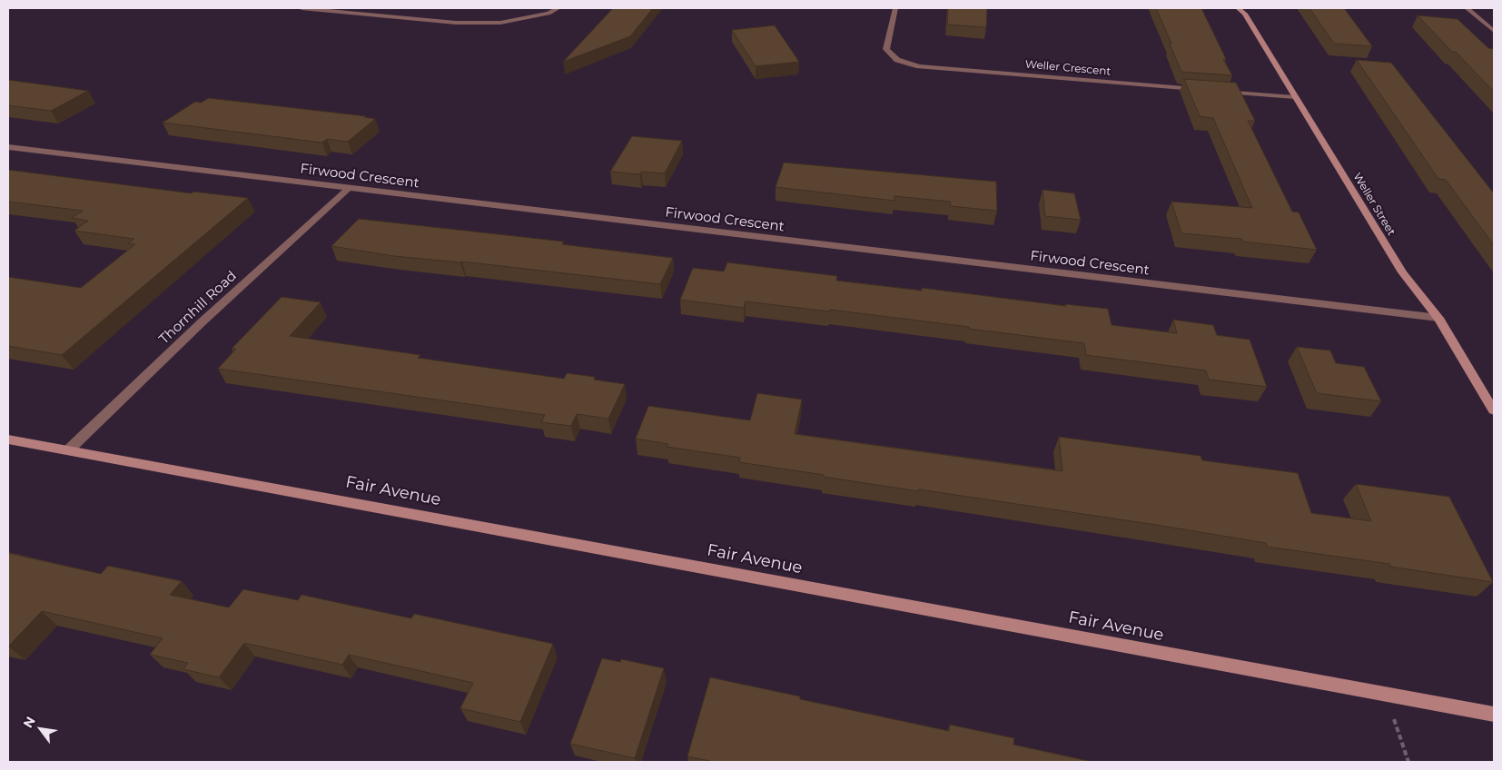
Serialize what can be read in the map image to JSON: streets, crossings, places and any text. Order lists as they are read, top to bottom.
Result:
{
  "streets": {
    "street": [
      "Weller Crescent",
      "Firwood Crescent",
      "Weller Street",
      "Thornhill Road",
      "Fair Avenue"
    ]
  },
  "crossings": [
    ["Firwood Crescent", "Weller Street"],
    ["Firwood Crescent", "Thornhill Road"],
    ["Thornhill Road", "Fair Avenue"]
  ],
  "north": "top left"
}
